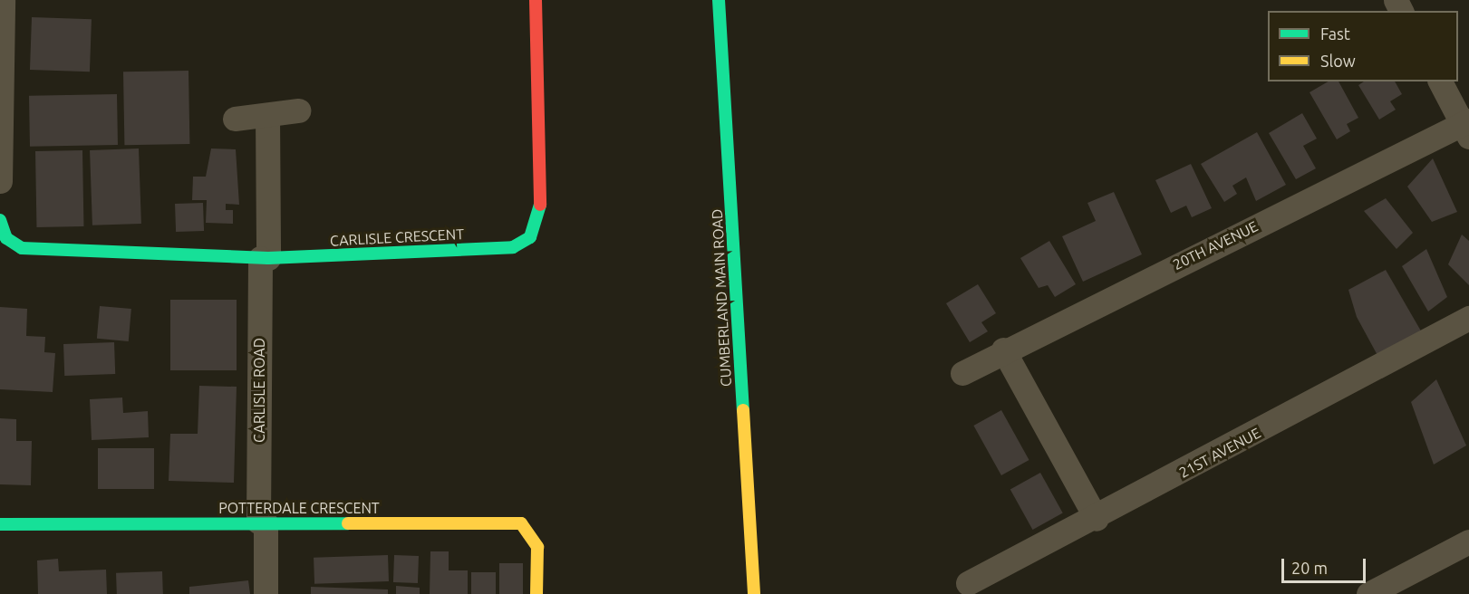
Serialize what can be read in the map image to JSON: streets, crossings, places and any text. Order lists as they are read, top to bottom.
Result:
{
  "streets": {
    "street": [
      "CARLISLE CRESCENT",
      "20TH AVENUE",
      "CUMBERLAND MAIN ROAD",
      "CARLISLE ROAD",
      "21ST AVENUE",
      "POTTERDALE CRESCENT"
    ]
  },
  "crossings": [
    ["CARLISLE CRESCENT", "CARLISLE ROAD"],
    ["CARLISLE ROAD", "POTTERDALE CRESCENT"]
  ],
  "legend": ["Fast", "Slow"],
  "scale_bar": "20 m"
}
